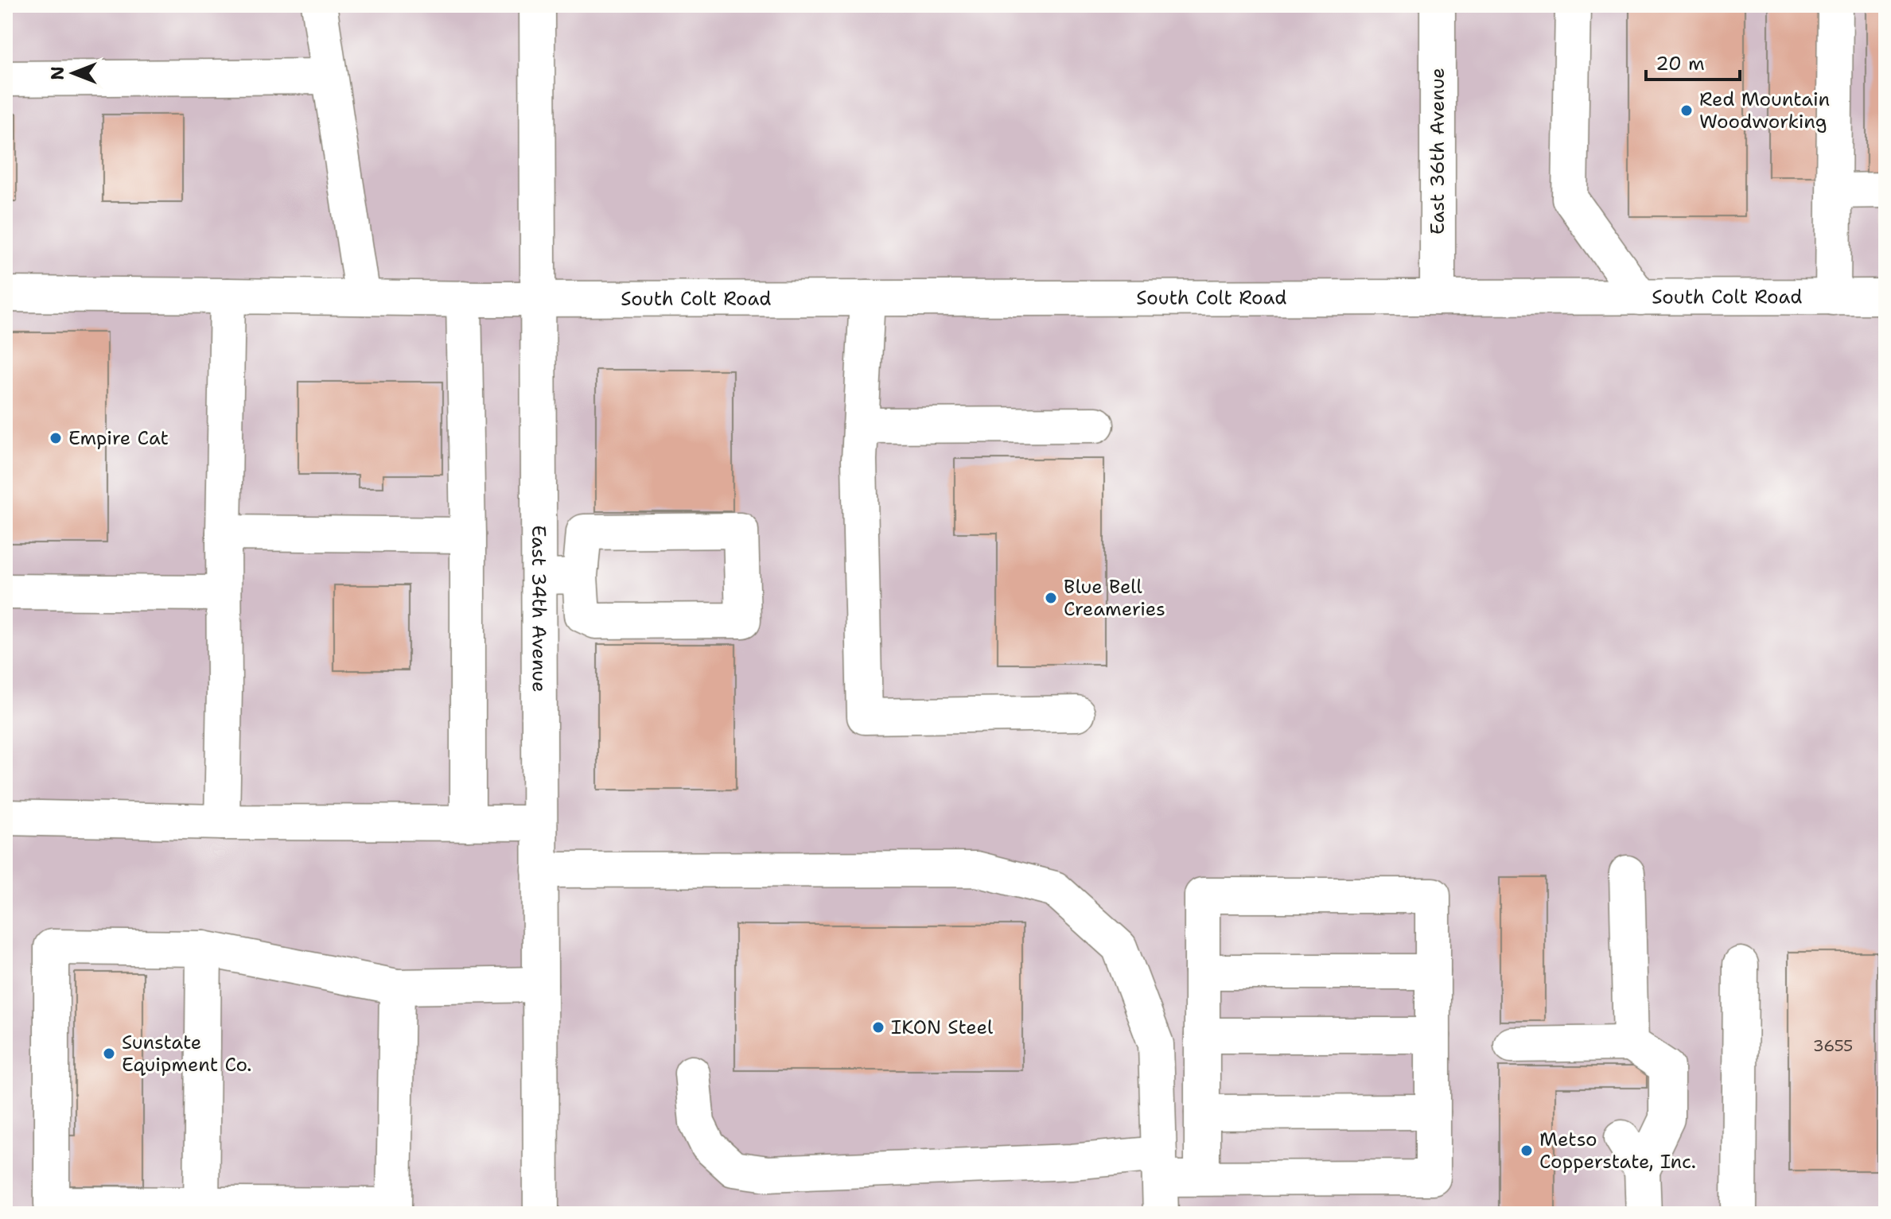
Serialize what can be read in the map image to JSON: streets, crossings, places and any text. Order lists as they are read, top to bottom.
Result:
{
  "streets": {
    "street": ["East 36th Avenue", "South Colt Road", "East 34th Avenue"]
  },
  "crossings": [
    ["East 36th Avenue", "South Colt Road"],
    ["South Colt Road", "East 34th Avenue"]
  ],
  "places": [
    "Red Mountain Woodworking",
    "Empire Cat",
    "Blue Bell Creameries",
    "IKON Steel",
    "Sunstate Equipment Co.",
    "Metso Copperstate, Inc."
  ],
  "house_numbers": ["3655"],
  "scale_bar": "20 m",
  "north": "left"
}
